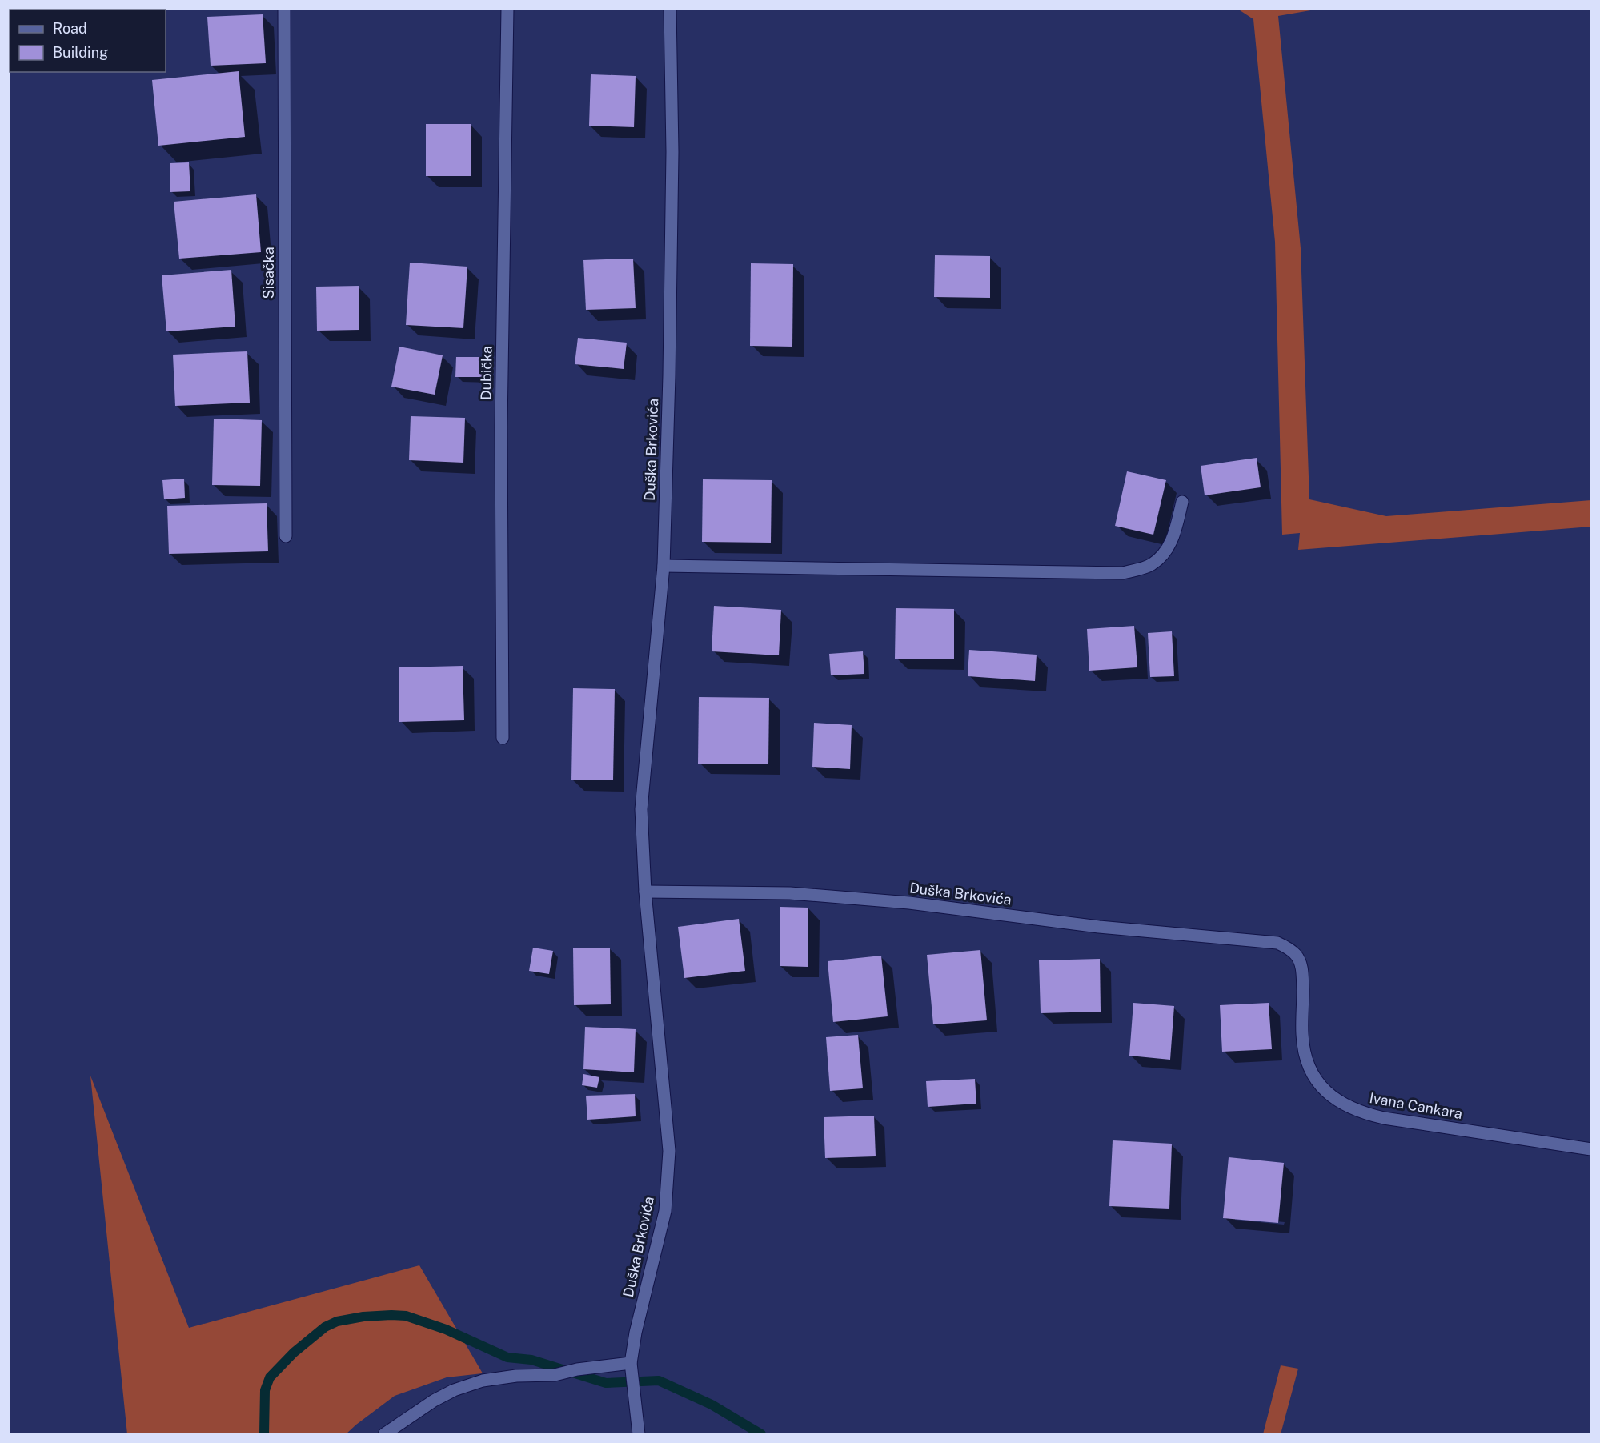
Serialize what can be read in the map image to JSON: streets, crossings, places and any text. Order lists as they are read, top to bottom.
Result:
{
  "streets": {
    "street": [
      "Sisačka",
      "Dubička",
      "Duška Brkovića",
      "Ivana Cankara"
    ]
  },
  "crossings": [
    ["Duška Brkovića", "Ivana Cankara"]
  ],
  "legend": ["Road", "Building"]
}
